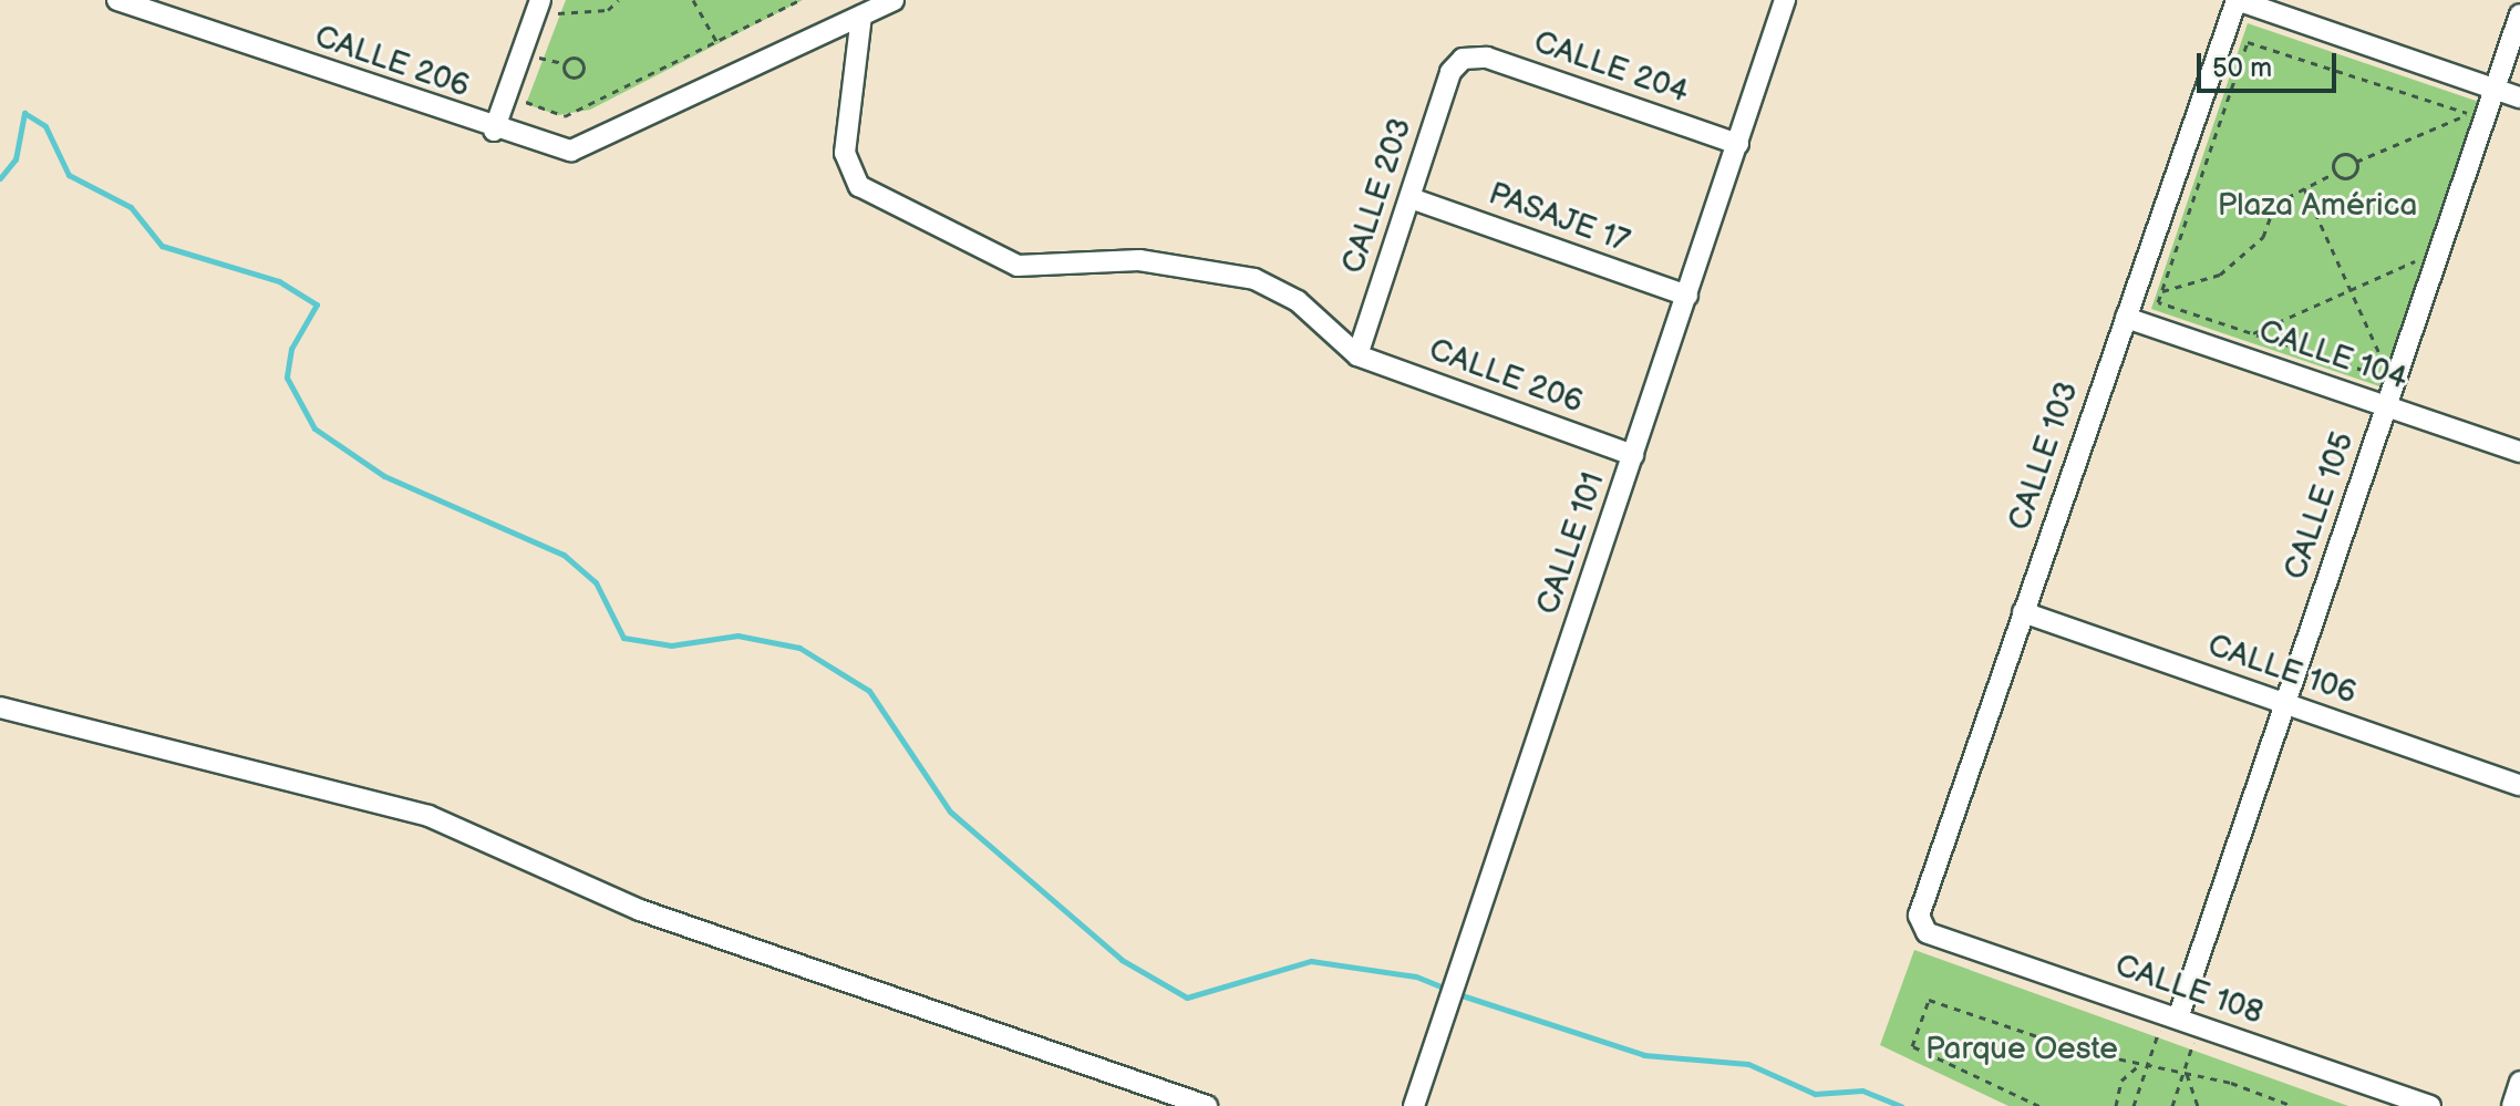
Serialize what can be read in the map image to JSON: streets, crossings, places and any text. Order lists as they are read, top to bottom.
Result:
{
  "streets": {
    "street": [
      "CALLE 206",
      "CALLE 204",
      "CALLE 203",
      "PASAJE 17",
      "CALLE 104",
      "CALLE 103",
      "CALLE 105",
      "CALLE 101",
      "CALLE 106",
      "CALLE 108"
    ]
  },
  "crossings": [
    ["CALLE 206", "CALLE 203"],
    ["CALLE 206", "CALLE 101"],
    ["CALLE 204", "CALLE 203"],
    ["CALLE 204", "CALLE 101"],
    ["CALLE 203", "PASAJE 17"],
    ["PASAJE 17", "CALLE 101"],
    ["CALLE 104", "CALLE 103"],
    ["CALLE 104", "CALLE 105"],
    ["CALLE 103", "CALLE 106"],
    ["CALLE 103", "CALLE 108"],
    ["CALLE 105", "CALLE 106"],
    ["CALLE 105", "CALLE 108"]
  ],
  "parks": ["Plaza América", "Parque Oeste"],
  "scale_bar": "50 m"
}
